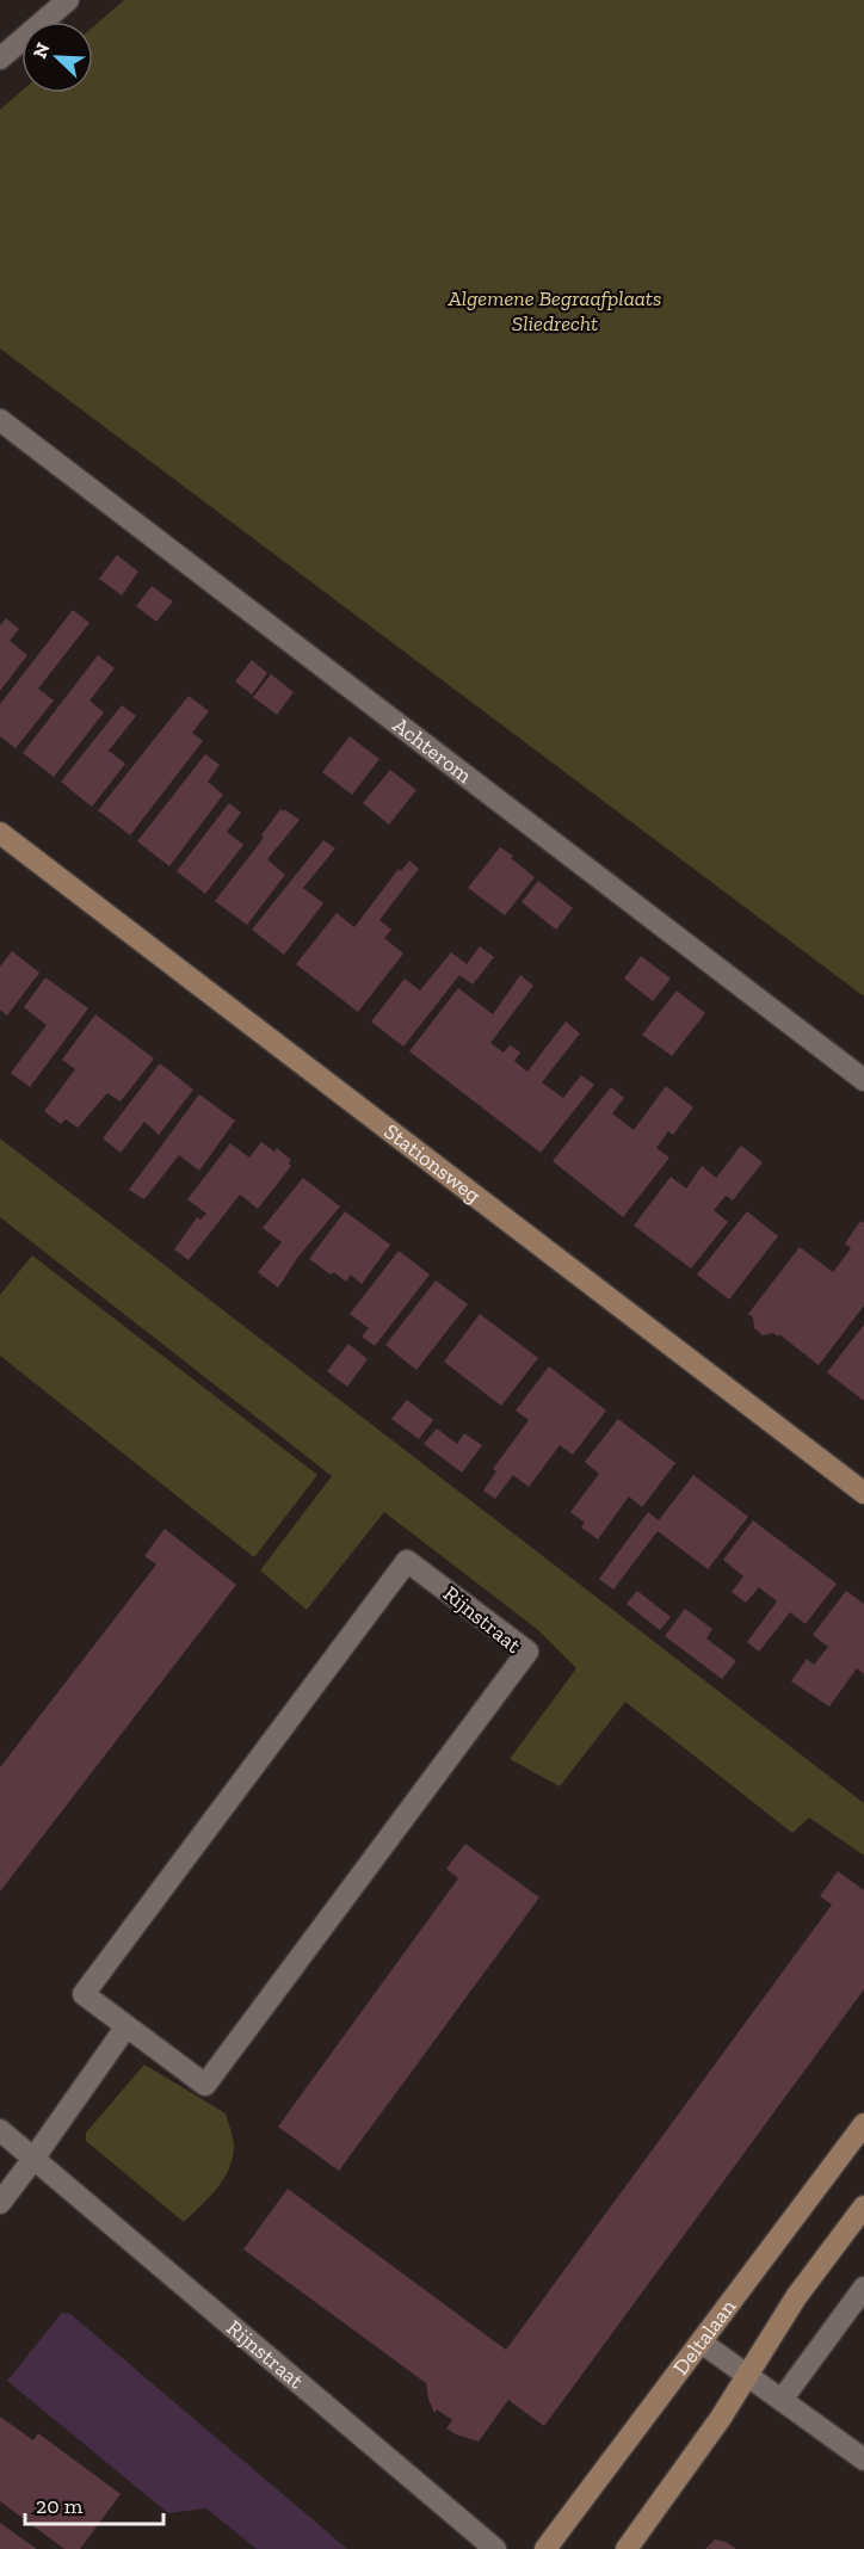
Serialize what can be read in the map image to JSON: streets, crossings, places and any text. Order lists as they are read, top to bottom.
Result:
{
  "streets": {
    "street": [
      "Achterom",
      "Stationsweg",
      "Rijnstraat",
      "Deltalaan"
    ]
  },
  "parks": ["Algemene Begraafplaats Sliedrecht"],
  "scale_bar": "20 m",
  "north": "top left"
}
